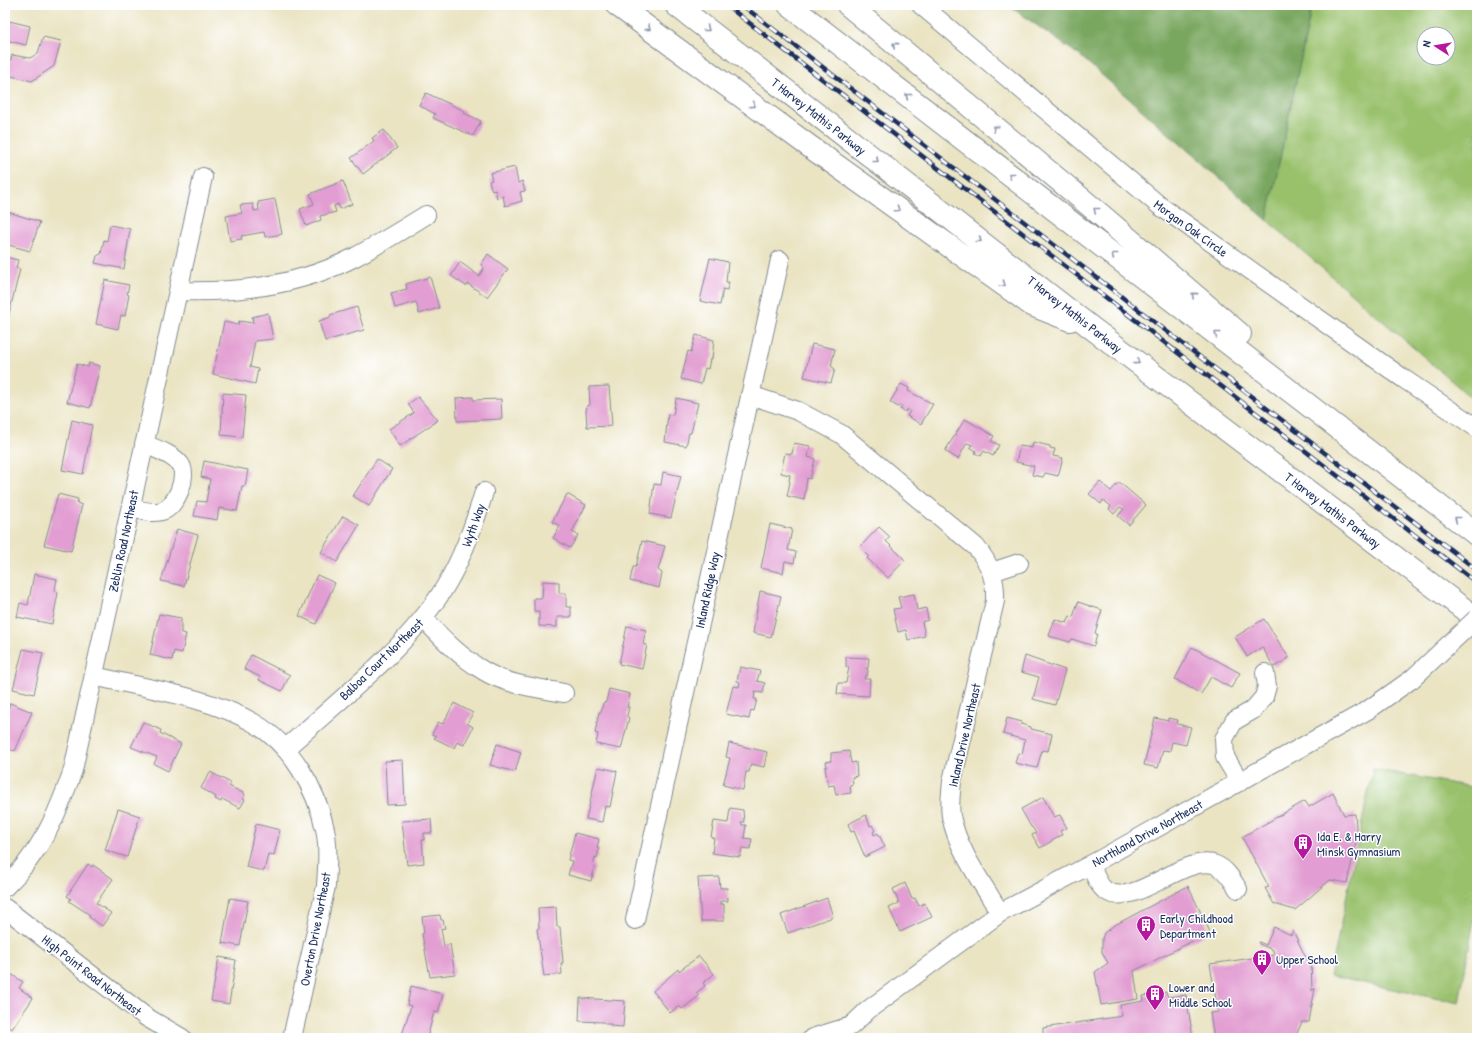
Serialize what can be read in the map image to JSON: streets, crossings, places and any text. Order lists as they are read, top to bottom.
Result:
{
  "streets": {
    "highway": ["T Harvey Mathis Parkway"],
    "street": [
      "Morgan Oak Circle",
      "Wyth Way",
      "Zeblin Road Northeast",
      "Inland Ridge Way",
      "Balboa Court Northeast",
      "Inland Drive Northeast",
      "Northland Drive Northeast",
      "Overton Drive Northeast",
      "High Point Road Northeast"
    ]
  },
  "crossings": [
    ["T Harvey Mathis Parkway", "Northland Drive Northeast"],
    ["Wyth Way", "Balboa Court Northeast"],
    ["Zeblin Road Northeast", "Overton Drive Northeast"],
    ["Inland Ridge Way", "Inland Drive Northeast"],
    ["Balboa Court Northeast", "Overton Drive Northeast"],
    ["Inland Drive Northeast", "Northland Drive Northeast"]
  ],
  "places": {
    "building": [
      "Ida E. & Harry Minsk Gymnasium",
      "Early Childhood Department",
      "Upper School",
      "Lower and Middle School"
    ]
  },
  "north": "left"
}
